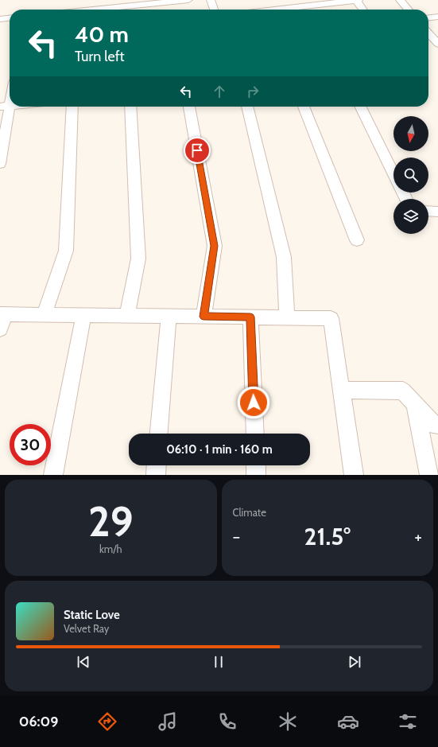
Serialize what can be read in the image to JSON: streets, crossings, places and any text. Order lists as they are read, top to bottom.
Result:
{
  "north": "bottom",
  "page": {
    "turn": ["40 m", "Turn left"],
    "limit": "30",
    "trip": "06:10 · 1 min · 160 m",
    "tile": [
      ["29", "km/h"],
      "Climate"
    ],
    "heat": ["−", "21.5°", "+"],
    "song": ["Static Love", "Velvet Ray"],
    "tabs": "06:09"
  }
}
